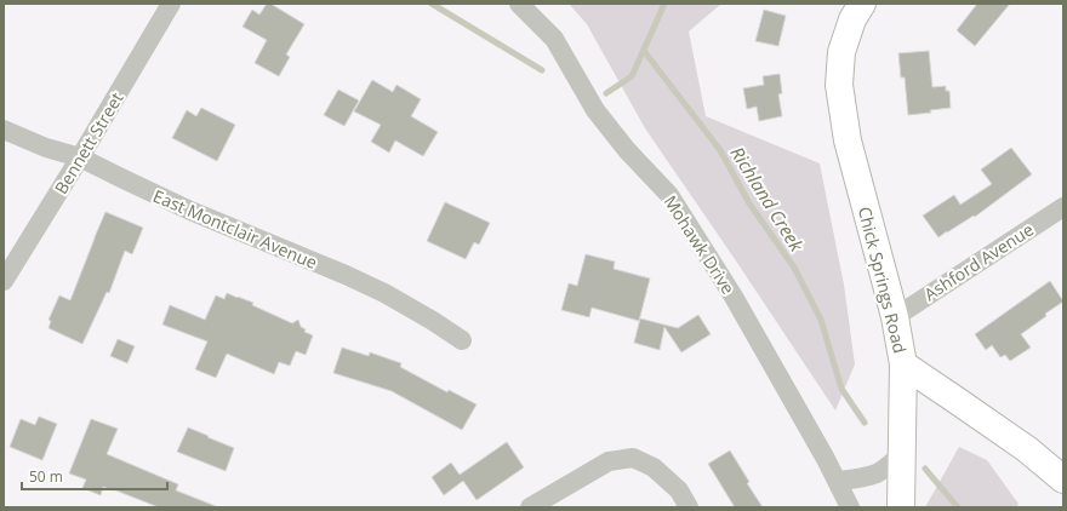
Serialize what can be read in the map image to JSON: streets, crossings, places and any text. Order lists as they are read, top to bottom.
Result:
{
  "streets": {
    "street": [
      "Bennett Street",
      "East Montclair Avenue",
      "Mohawk Drive",
      "Ashford Avenue",
      "Chick Springs Road"
    ]
  },
  "crossings": [
    ["Bennett Street", "East Montclair Avenue"],
    ["Ashford Avenue", "Chick Springs Road"]
  ],
  "water": ["Richland Creek"],
  "scale_bar": "50 m"
}
